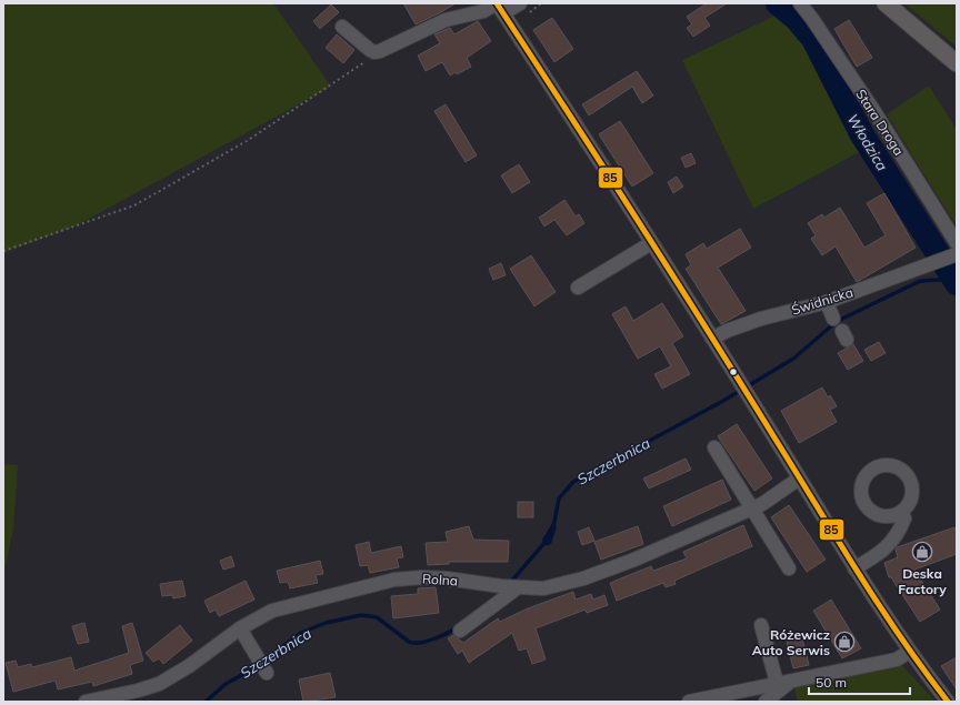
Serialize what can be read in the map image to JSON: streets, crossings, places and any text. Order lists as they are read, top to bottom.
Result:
{
  "streets": {
    "street": ["Stara Droga", "Świdnicka", "Rolna"]
  },
  "crossings": [
    ["Stara Droga", "Świdnicka"]
  ],
  "water": ["Włodzica", "Szczerbnica"],
  "places": {
    "shop": ["Deska Factory", "Różewicz Auto Serwis"]
  },
  "lines": ["transit line 85"],
  "scale_bar": "50 m"
}
